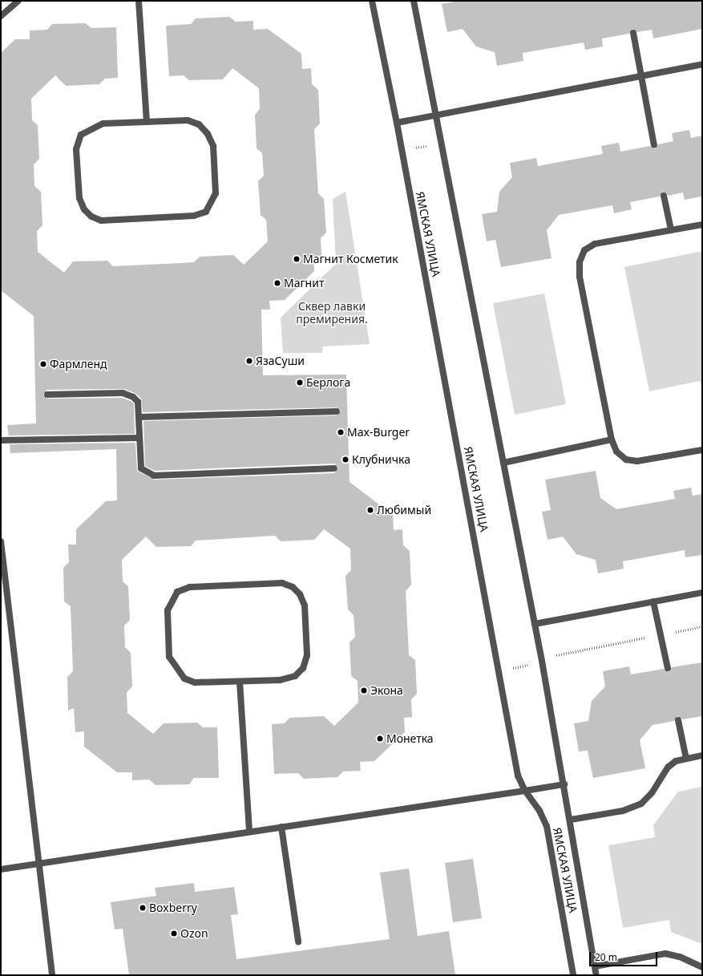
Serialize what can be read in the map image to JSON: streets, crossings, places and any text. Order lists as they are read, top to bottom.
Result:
{
  "streets": {
    "street": ["ЯМСКАЯ УЛИЦА"]
  },
  "parks": ["Сквер лавки премирения."],
  "places": [
    "Магнит Косметик",
    "Магнит",
    "ЯзаСуши",
    "Фармленд",
    "Берлога",
    "Max-Burger",
    "Клубничка",
    "Любимый",
    "Экона",
    "Монетка",
    "Boxberry",
    "Ozon"
  ],
  "scale_bar": "20 m"
}
